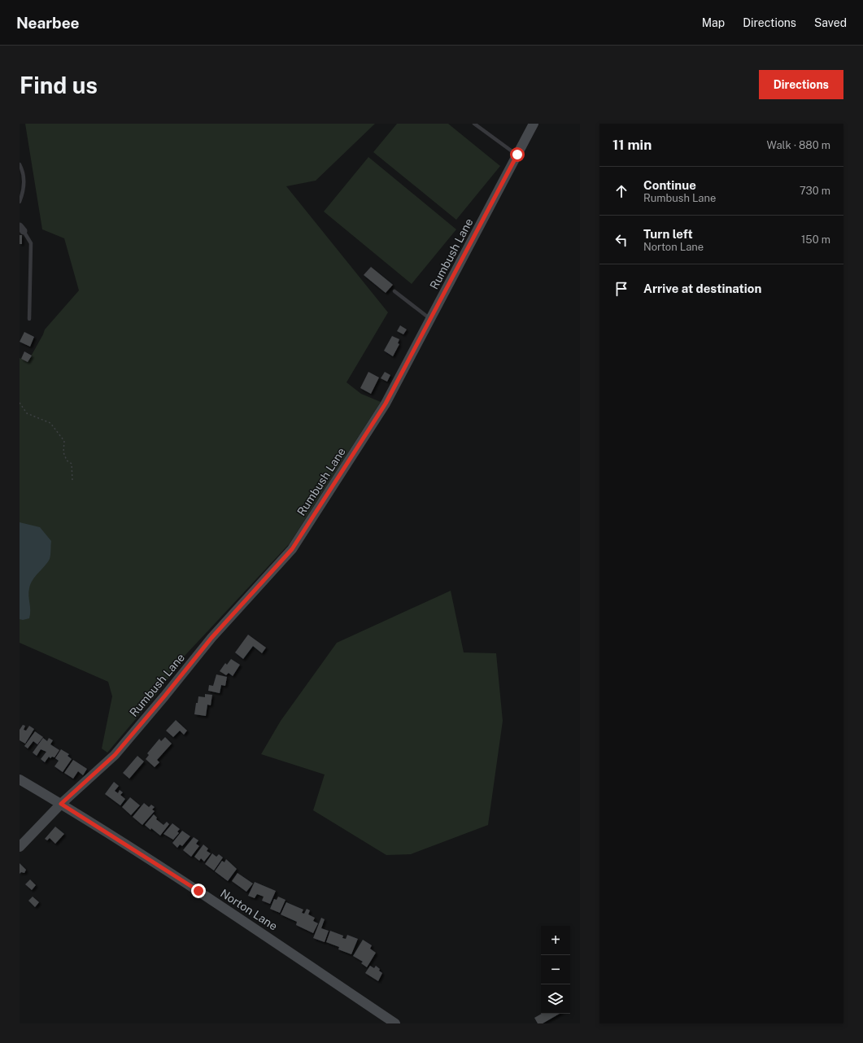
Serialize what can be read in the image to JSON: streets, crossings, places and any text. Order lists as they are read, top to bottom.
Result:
{
  "streets": {
    "street": ["Rumbush Lane", "Norton Lane"]
  },
  "crossings": [
    ["Rumbush Lane", "Norton Lane"]
  ],
  "page": {
    "header": "Nearbee",
    "nav": ["Map", "Directions", "Saved"],
    "buttons": "Directions",
    "title": "Find us",
    "heading": ["11 min", "Walk · 880 m"],
    "list": [
      ["Continue", "Rumbush Lane", "730 m"],
      ["Turn left", "Norton Lane", "150 m"],
      "Arrive at destination"
    ],
    "map_buttons": ["+", "−"]
  }
}
